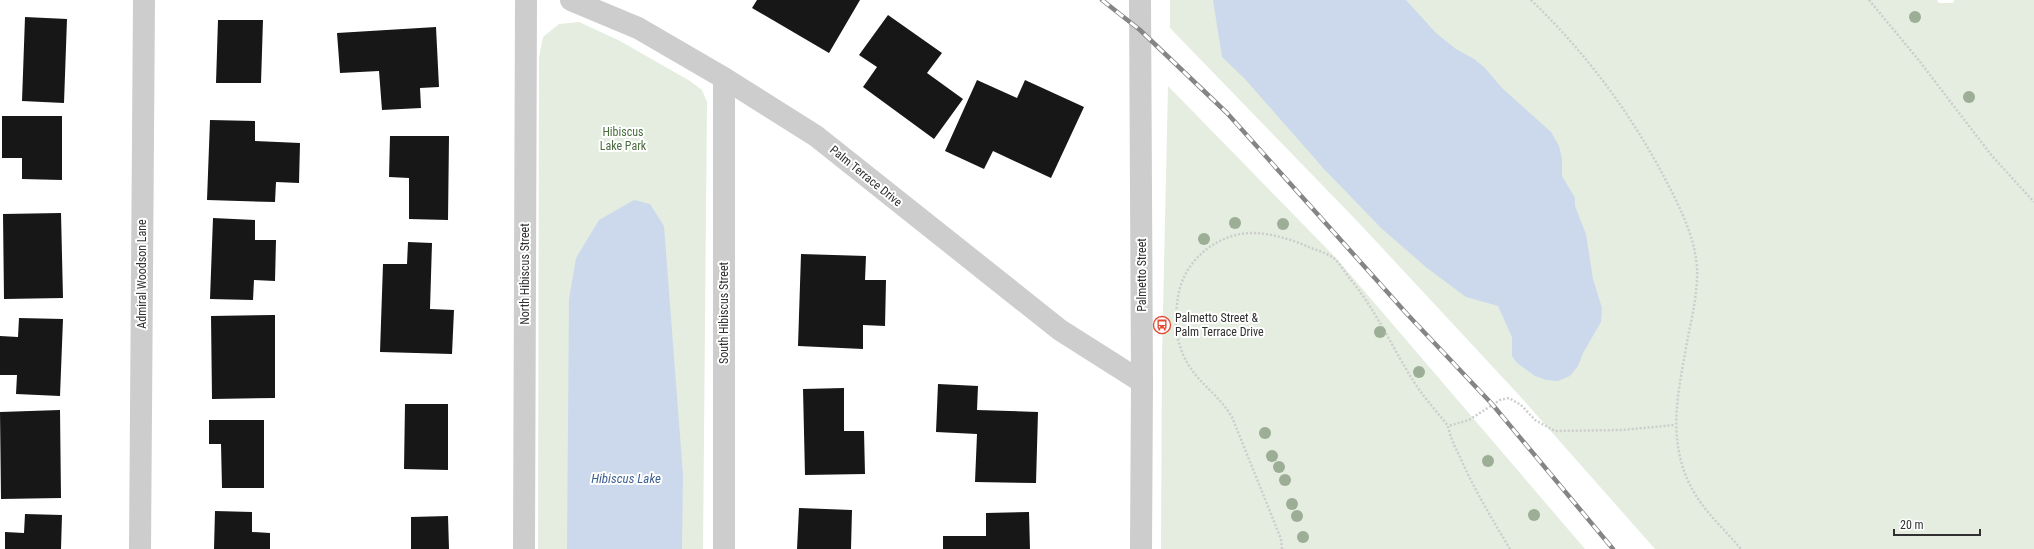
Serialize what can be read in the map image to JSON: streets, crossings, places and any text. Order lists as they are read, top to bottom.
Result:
{
  "streets": {
    "street": [
      "Palm Terrace Drive",
      "Admiral Woodson Lane",
      "North Hibiscus Street",
      "Palmetto Street",
      "South Hibiscus Street"
    ]
  },
  "crossings": [
    ["Palm Terrace Drive", "Palmetto Street"],
    ["Palm Terrace Drive", "South Hibiscus Street"]
  ],
  "water": ["Hibiscus Lake"],
  "parks": ["Hibiscus Lake Park"],
  "places": {
    "bus stop": ["Palmetto Street & Palm Terrace Drive"]
  },
  "scale_bar": "20 m"
}
